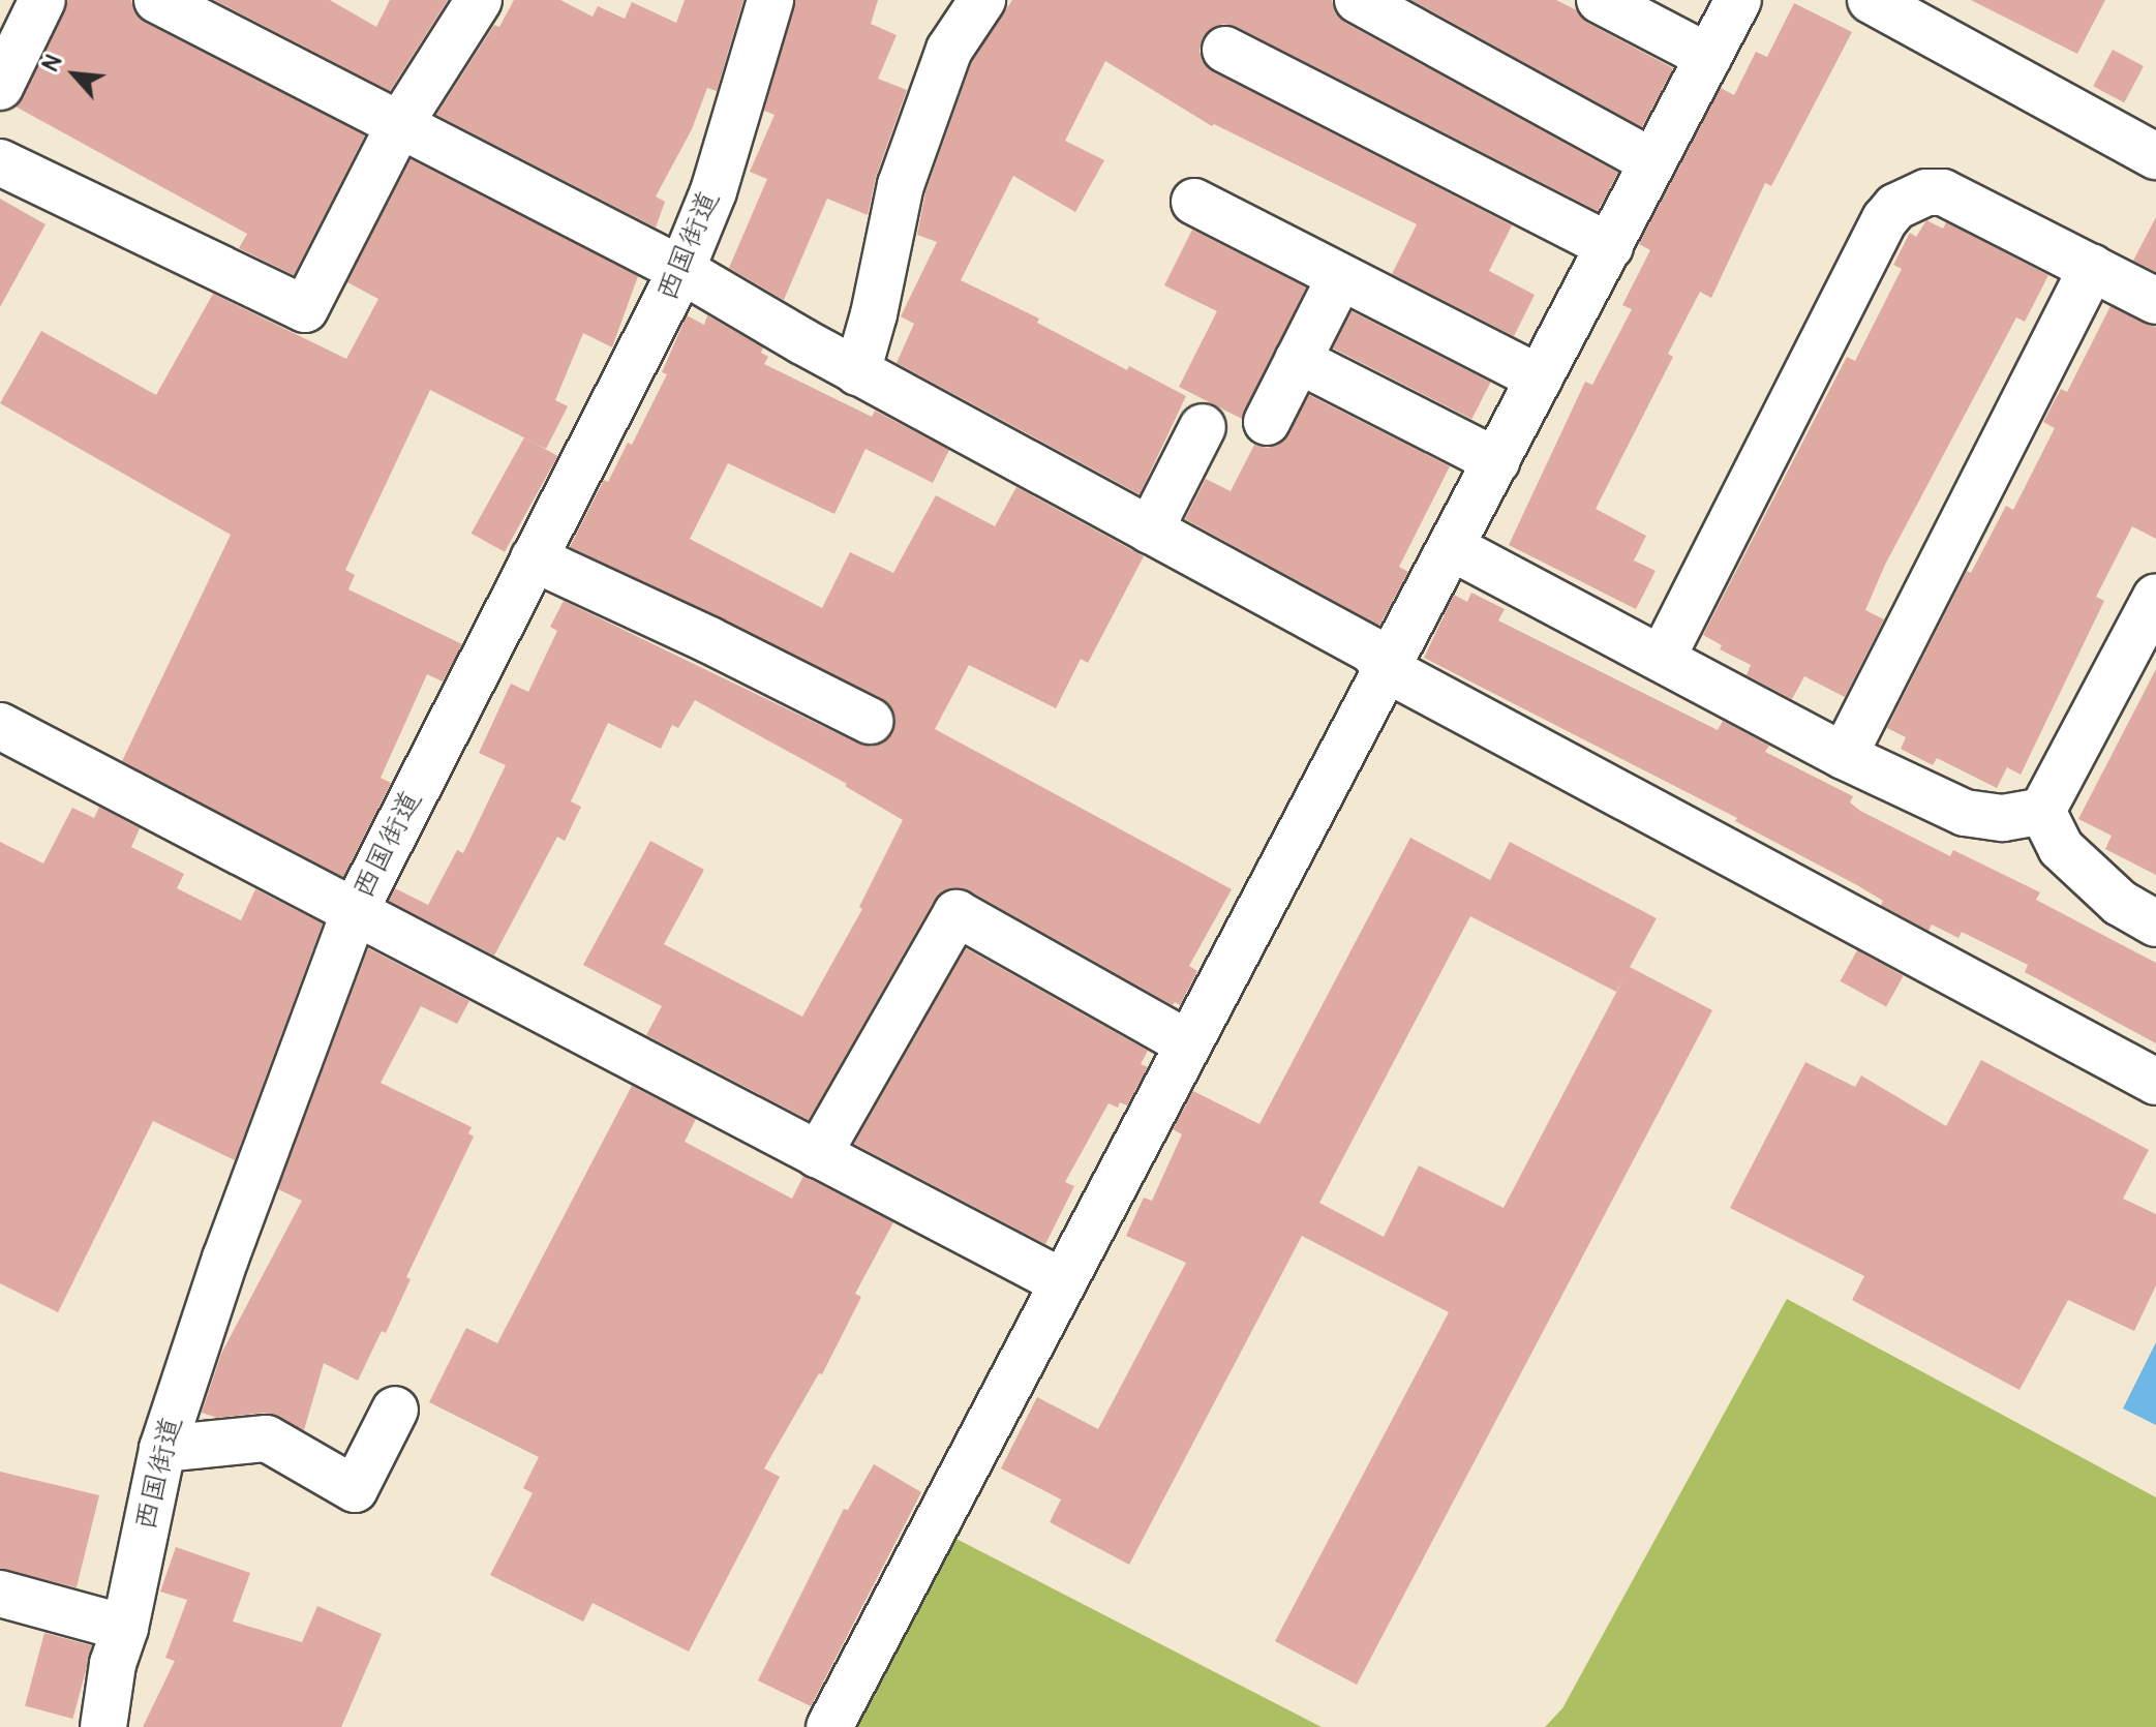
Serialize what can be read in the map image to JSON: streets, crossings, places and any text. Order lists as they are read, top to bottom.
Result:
{
  "streets": {
    "street": ["西国街道"]
  },
  "north": "top left"
}
